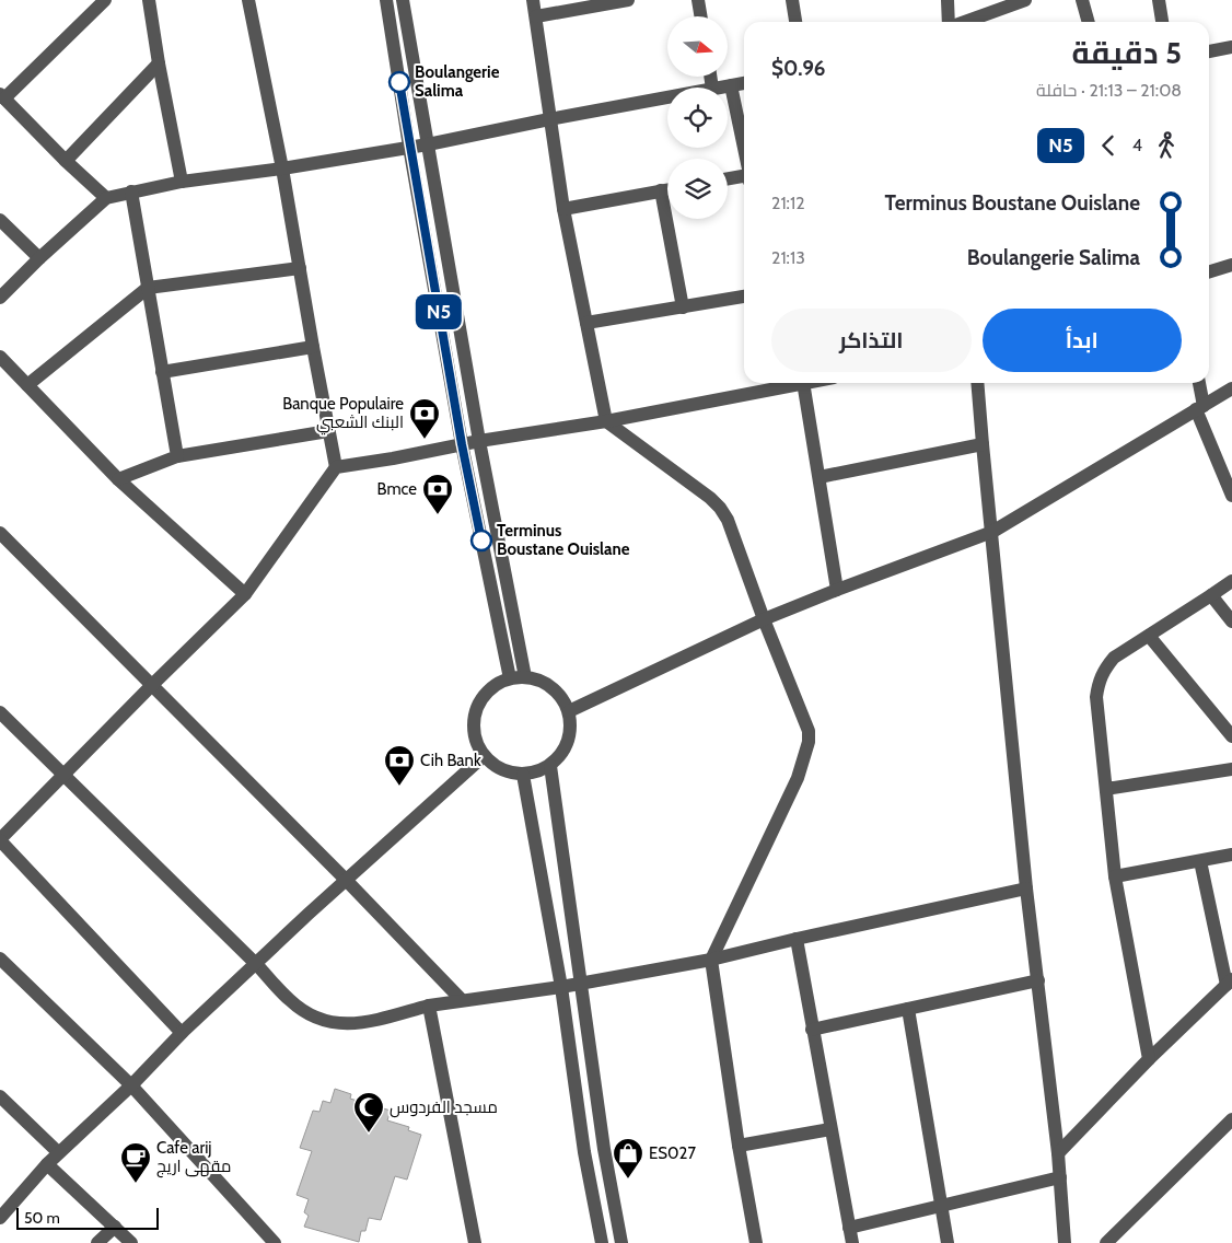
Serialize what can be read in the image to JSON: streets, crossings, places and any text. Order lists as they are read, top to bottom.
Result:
{
  "places": {
    "other": ["Boulangerie Salima", "Terminus Boustane Ouislane"],
    "bank": ["Banque Populaire البنك الشعبي", "Bmce", "Cih Bank"],
    "mosque": ["مسجد الفردوس"],
    "shop": ["ES027"],
    "cafe": ["Cafe arij مقهى اريج"]
  },
  "lines": ["bus line N5"],
  "scale_bar": "50 m",
  "north": "right",
  "page": {
    "on_map": "N5",
    "heading": ["5 دقيقة", "21:08 – 21:13 · حافلة", "$0.96"],
    "legs": ["4", "N5"],
    "list": [
      {
        "name": "Terminus Boustane Ouislane",
        "value": "21:12"
      },
      {
        "name": "Boulangerie Salima",
        "value": "21:13"
      }
    ],
    "buttons": ["ابدأ", "التذاكر"],
    "scale": "50 m"
  }
}
